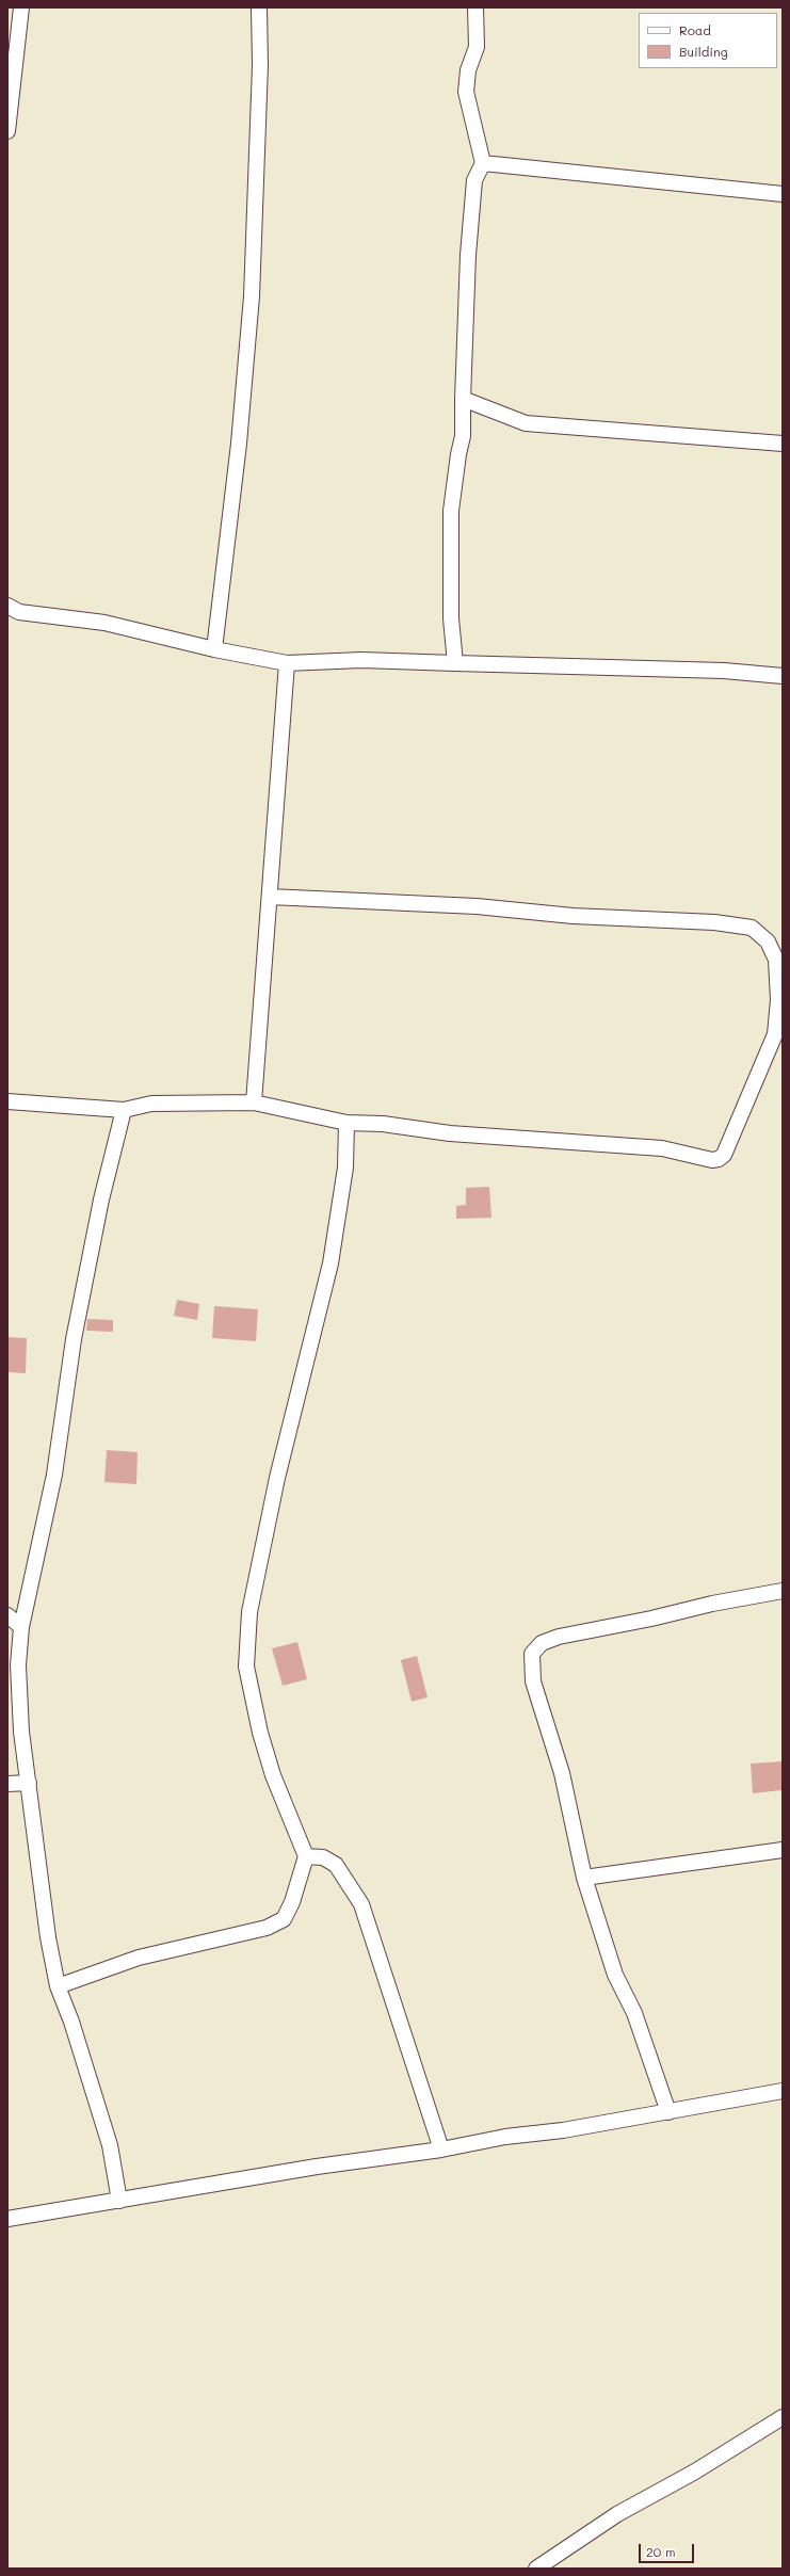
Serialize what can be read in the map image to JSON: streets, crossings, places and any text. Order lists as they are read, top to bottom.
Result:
{
  "legend": ["Road", "Building"],
  "scale_bar": "20 m"
}
